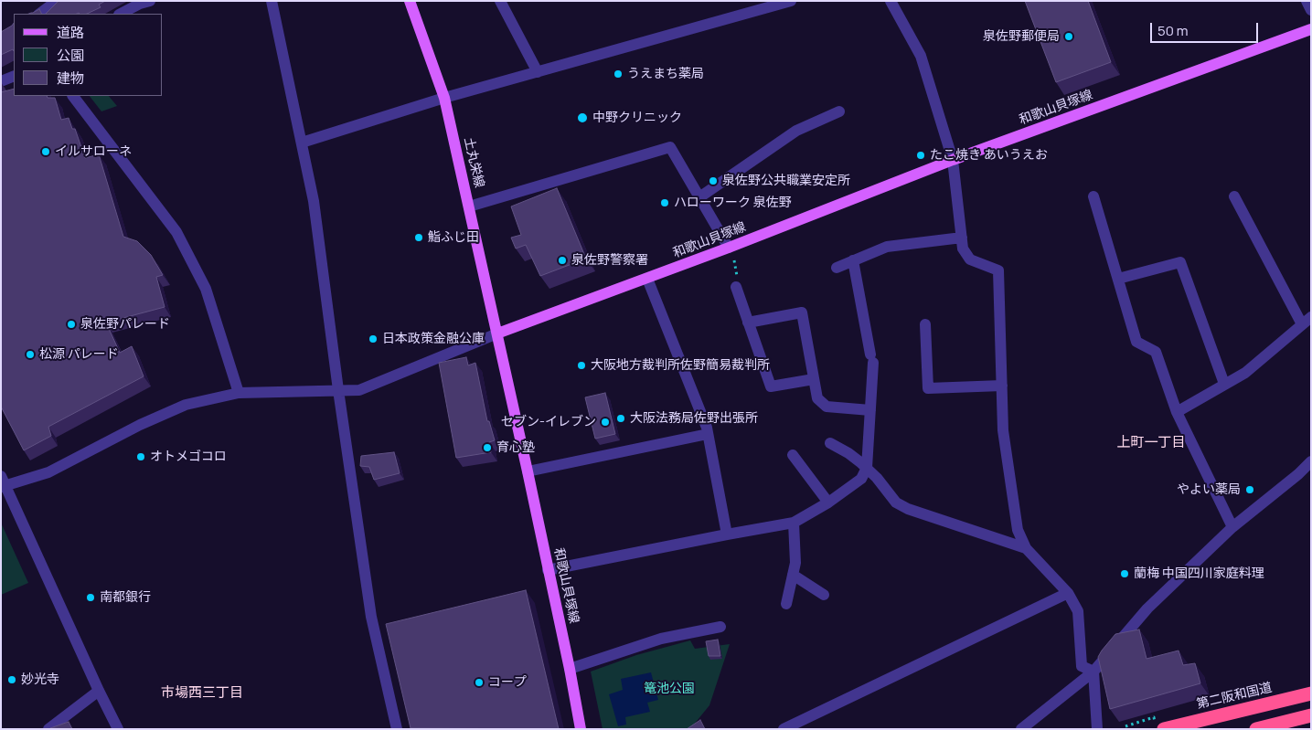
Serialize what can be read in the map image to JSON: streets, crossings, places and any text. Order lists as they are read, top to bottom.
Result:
{
  "streets": {
    "highway": ["第二阪和国道"],
    "main road": ["和歌山貝塚線", "土丸栄線"]
  },
  "crossings": [
    ["和歌山貝塚線", "土丸栄線"]
  ],
  "districts": ["上町一丁目", "市場西三丁目"],
  "parks": ["篭池公園"],
  "places": [
    "泉佐野郵便局",
    "うえまち薬局",
    "中野クリニック",
    "イルサローネ",
    "たこ焼き あいうえお",
    "泉佐野公共職業安定所",
    "ハローワーク 泉佐野",
    "鮨ふじ田",
    "泉佐野警察署",
    "泉佐野パレード",
    "日本政策金融公庫",
    "松源 パレード",
    "大阪地方裁判所佐野簡易裁判所",
    "大阪法務局佐野出張所",
    "セブン-イレブン",
    "育心塾",
    "オトメゴコロ",
    "やよい薬局",
    "蘭梅 中国四川家庭料理",
    "南都銀行",
    "妙光寺",
    "コープ"
  ],
  "legend": ["道路", "公園", "建物"],
  "scale_bar": "50 m"
}
